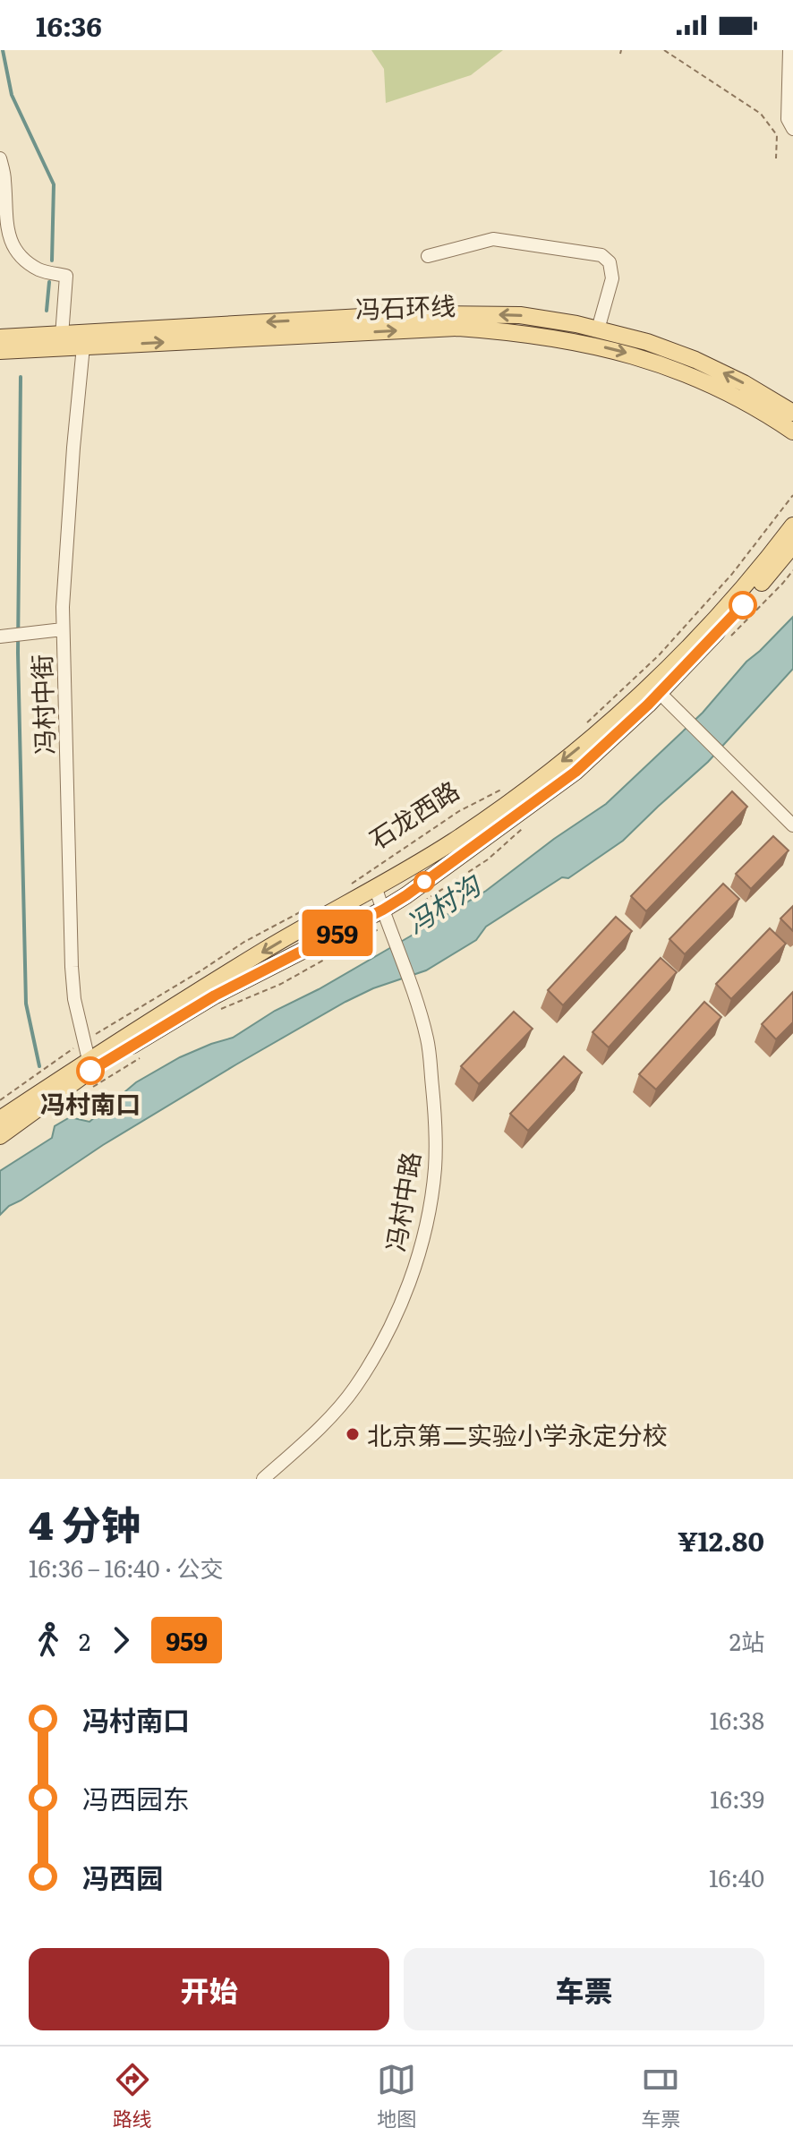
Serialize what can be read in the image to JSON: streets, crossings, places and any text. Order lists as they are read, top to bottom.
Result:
{
  "streets": {
    "main road": ["冯石环线", "石龙西路"],
    "street": ["冯村中街", "冯村中路"]
  },
  "crossings": [
    ["冯石环线", "冯村中街"],
    ["冯村中街", "石龙西路"],
    ["石龙西路", "冯村中路"]
  ],
  "water": ["冯村沟"],
  "places": ["冯村南口", "北京第二实验小学永定分校"],
  "lines": ["bus line 959"],
  "page": {
    "status": "16:36",
    "on_map": "959",
    "heading": ["4 分钟", "16:36 – 16:40 · 公交", "¥12.80"],
    "legs": ["2", "959", "2站"],
    "list": [
      {
        "name": "冯村南口",
        "value": "16:38"
      },
      {
        "name": "冯西园东",
        "value": "16:39"
      },
      {
        "name": "冯西园",
        "value": "16:40"
      }
    ],
    "buttons": ["开始", "车票"],
    "tabs": ["路线", "地图", "车票"]
  }
}
